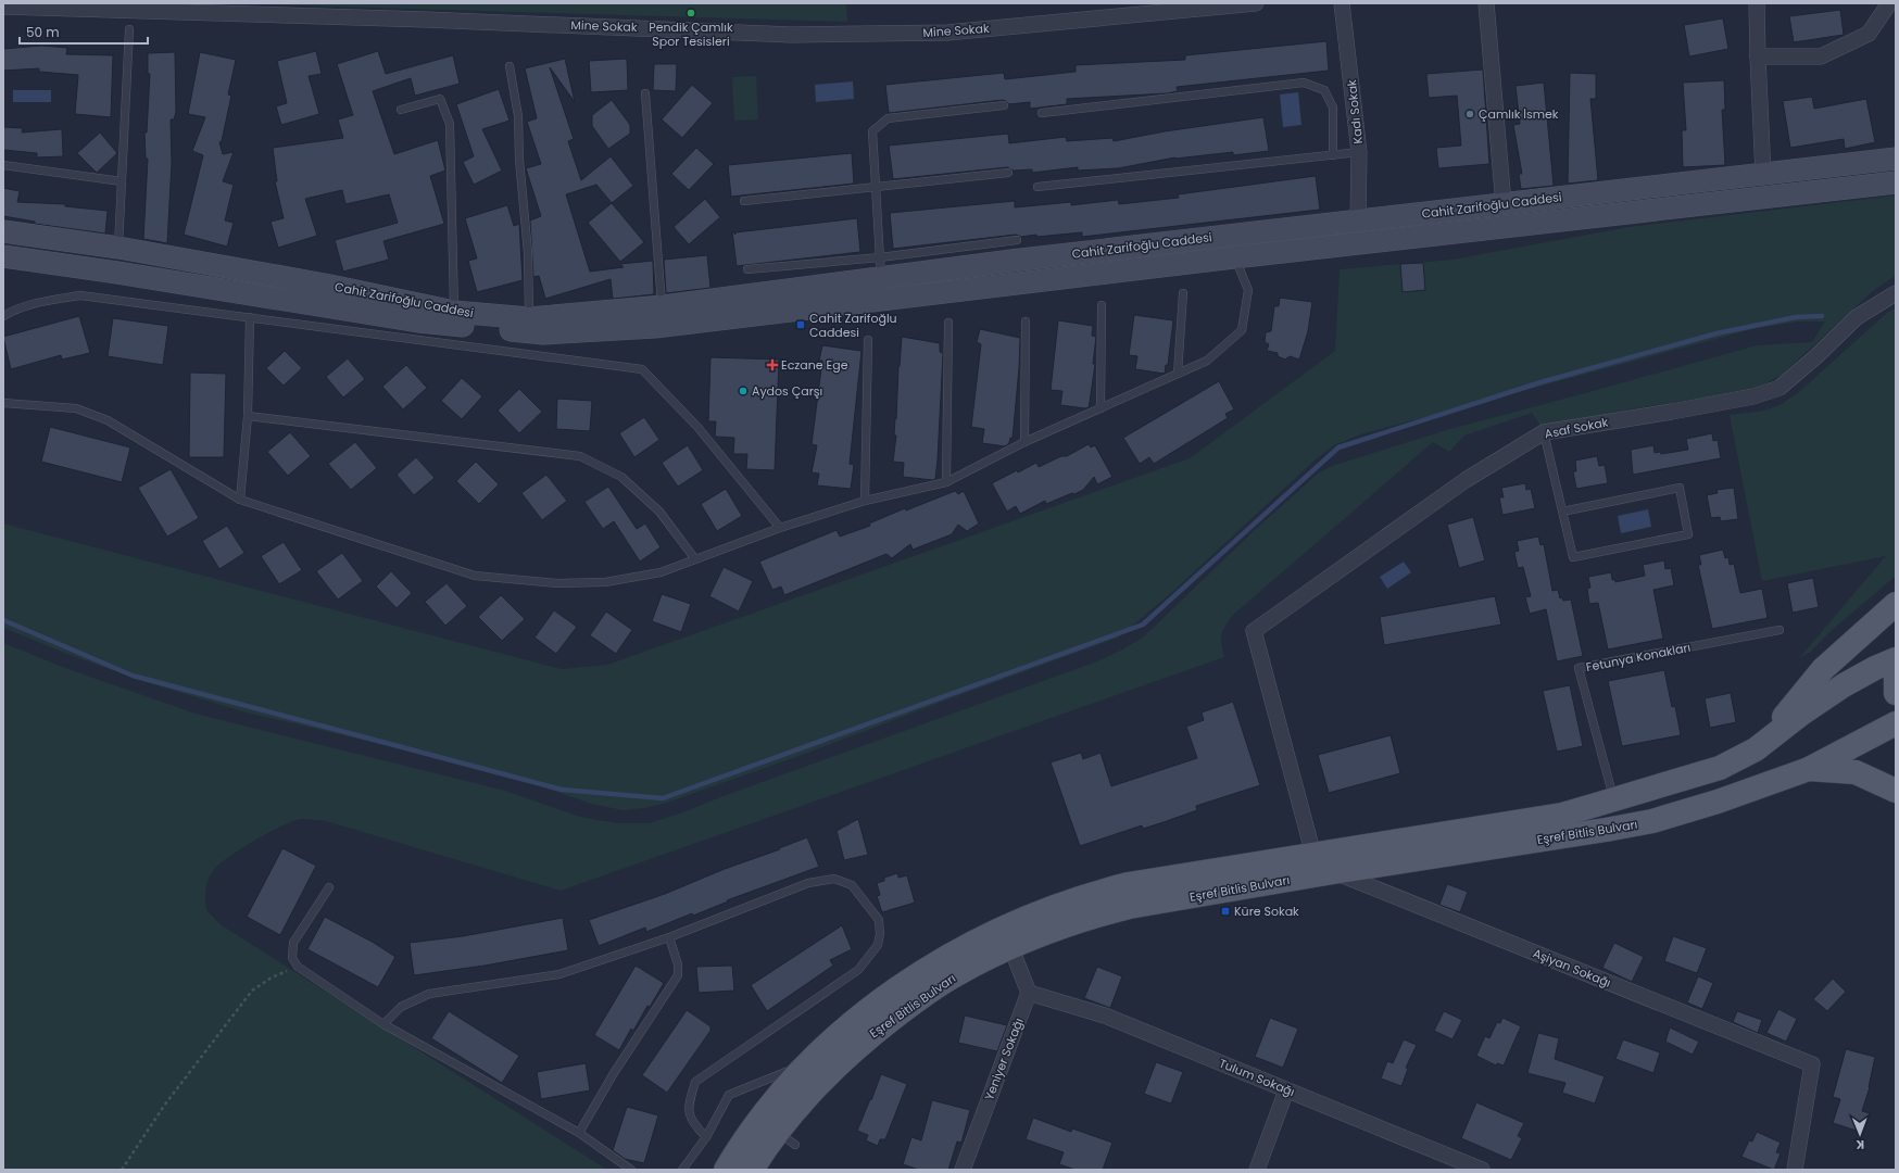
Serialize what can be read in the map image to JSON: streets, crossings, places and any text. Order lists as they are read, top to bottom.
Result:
{
  "streets": {
    "main road": ["Cahit Zarifoğlu Caddesi", "Eşref Bitlis Bulvarı"],
    "street": [
      "Mine Sokak",
      "Kadı Sokak",
      "Asaf Sokak",
      "Aşiyan Sokağı",
      "Yeniyer Sokağı",
      "Tulum Sokağı"
    ],
    "lane": ["Fetunya Konakları"]
  },
  "crossings": [
    ["Kadı Sokak", "Cahit Zarifoğlu Caddesi"],
    ["Asaf Sokak", "Eşref Bitlis Bulvarı"],
    ["Fetunya Konakları", "Eşref Bitlis Bulvarı"],
    ["Eşref Bitlis Bulvarı", "Aşiyan Sokağı"],
    ["Yeniyer Sokağı", "Tulum Sokağı"]
  ],
  "places": {
    "other": ["Pendik Çamlık Spor Tesisleri", "Çamlık İsmek", "Aydos Çarşı"],
    "transit": ["Cahit Zarifoğlu Caddesi", "Küre Sokak"],
    "health": ["Eczane Ege"]
  },
  "scale_bar": "50 m",
  "north": "bottom"
}
